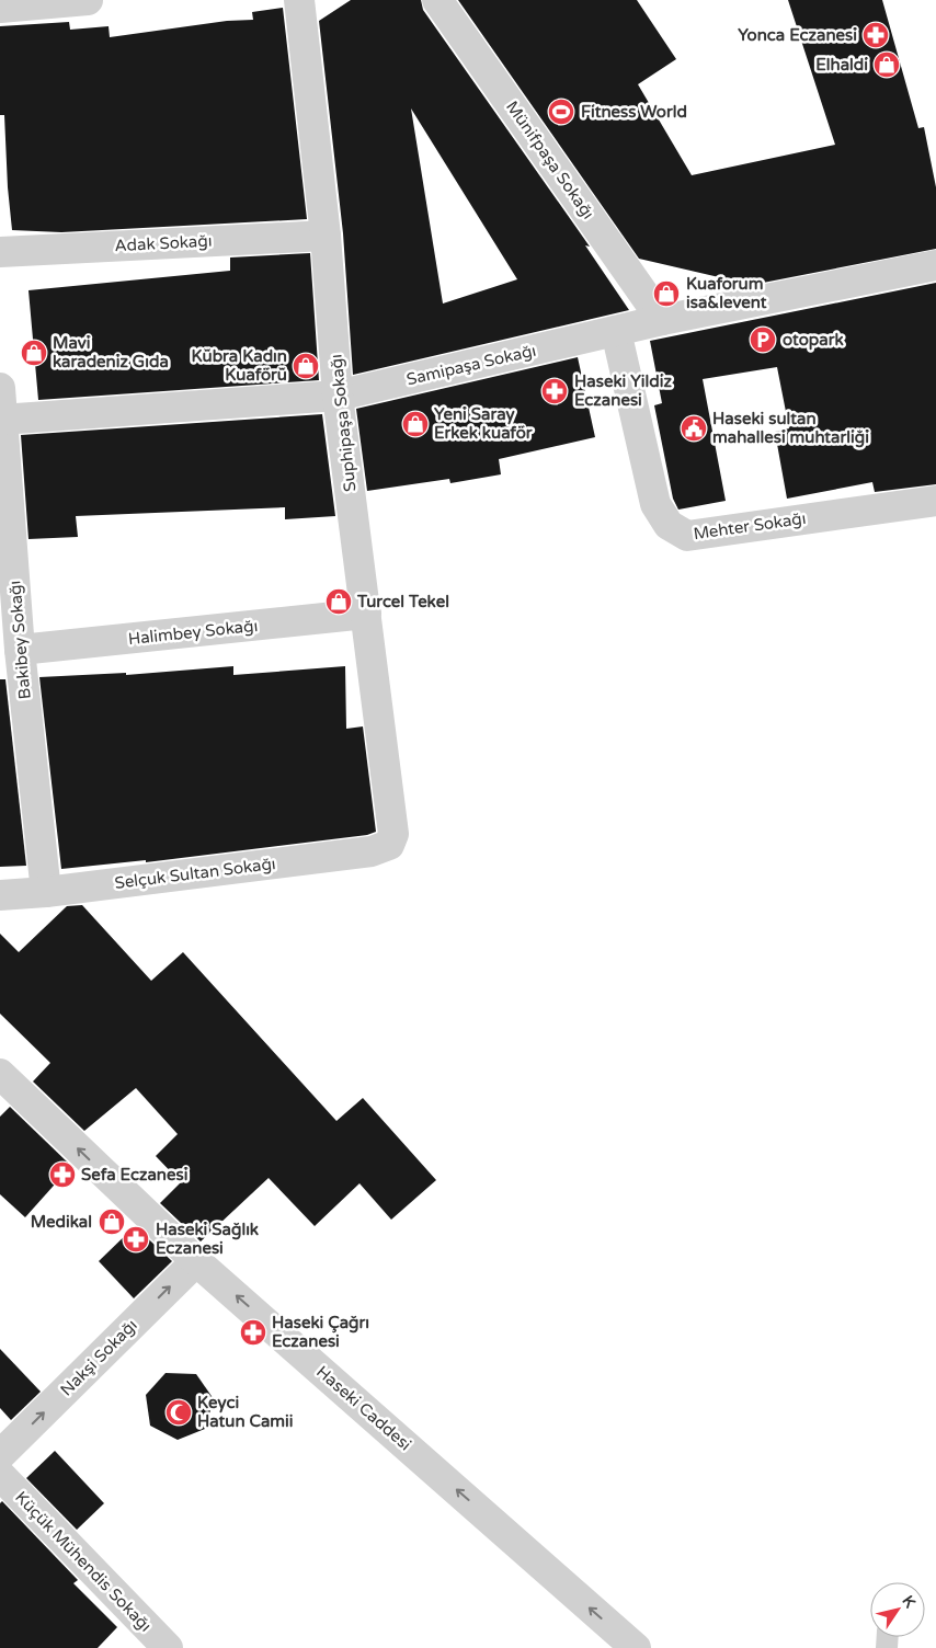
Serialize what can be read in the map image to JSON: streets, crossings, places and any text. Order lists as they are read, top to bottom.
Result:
{
  "streets": {
    "street": [
      "Münifpaşa Sokağı",
      "Adak Sokağı",
      "Samipaşa Sokağı",
      "Suphipaşa Sokağı",
      "Mehter Sokağı",
      "Halimbey Sokağı",
      "Bakibey Sokağı",
      "Selçuk Sultan Sokağı",
      "Nakşi Sokağı",
      "Haseki Caddesi",
      "Küçük Mühendis Sokağı"
    ]
  },
  "crossings": [
    ["Münifpaşa Sokağı", "Samipaşa Sokağı"],
    ["Adak Sokağı", "Suphipaşa Sokağı"],
    ["Samipaşa Sokağı", "Suphipaşa Sokağı"],
    ["Samipaşa Sokağı", "Mehter Sokağı"],
    ["Samipaşa Sokağı", "Bakibey Sokağı"],
    ["Suphipaşa Sokağı", "Halimbey Sokağı"],
    ["Suphipaşa Sokağı", "Selçuk Sultan Sokağı"],
    ["Halimbey Sokağı", "Bakibey Sokağı"],
    ["Bakibey Sokağı", "Selçuk Sultan Sokağı"],
    ["Nakşi Sokağı", "Haseki Caddesi"]
  ],
  "one_way": ["Nakşi Sokağı", "Haseki Caddesi"],
  "places": {
    "pharmacy": [
      "Yonca Eczanesi",
      "Haseki Yildiz Eczanesi",
      "Sefa Eczanesi",
      "Haseki Sağlık Eczanesi",
      "Haseki Çağrı Eczanesi"
    ],
    "shop": [
      "Elhaldi",
      "Kuaforum isa&levent",
      "Mavi karadeniz Gıda",
      "Kübra Kadın Kuaförü",
      "Yeni Saray Erkek kuaför",
      "Turcel Tekel",
      "Medikal"
    ],
    "sports": ["Fitness World"],
    "parking": ["otopark"],
    "public building": ["Haseki sultan mahallesi muhtarliği"],
    "mosque": ["Keyci Hatun Camii"]
  },
  "north": "top right"
}
